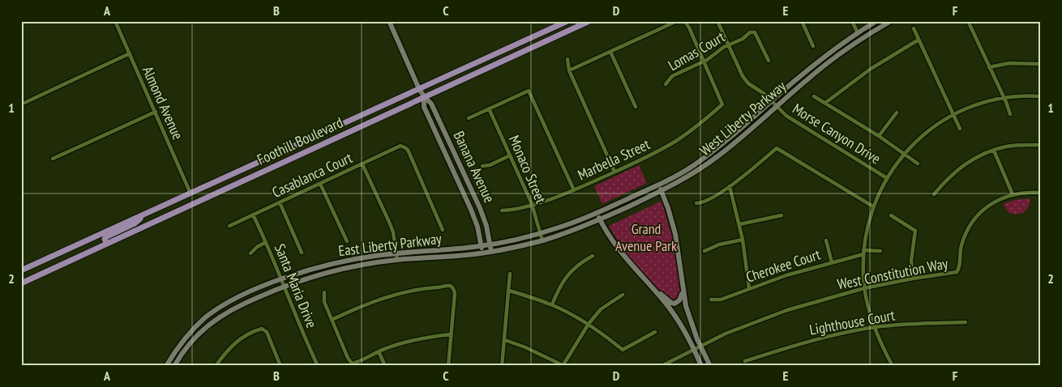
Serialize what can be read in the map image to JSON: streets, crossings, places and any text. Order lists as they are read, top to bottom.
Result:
{
  "streets": {
    "main road": ["Foothill Boulevard"],
    "street": [
      "Lomas Court",
      "Almond Avenue",
      "West Liberty Parkway",
      "Morse Canyon Drive",
      "Marbella Street",
      "Banana Avenue",
      "Monaco Street",
      "Casablanca Court",
      "East Liberty Parkway",
      "Cherokee Court",
      "West Constitution Way",
      "Santa Maria Drive",
      "Lighthouse Court"
    ]
  },
  "crossings": [
    ["Lomas Court", "Morse Canyon Drive"],
    ["Lomas Court", "Marbella Street"],
    ["Almond Avenue", "Foothill Boulevard"],
    ["West Liberty Parkway", "Morse Canyon Drive"],
    ["West Liberty Parkway", "East Liberty Parkway"],
    ["Foothill Boulevard", "Banana Avenue"],
    ["Marbella Street", "Monaco Street"],
    ["Banana Avenue", "East Liberty Parkway"],
    ["Monaco Street", "East Liberty Parkway"],
    ["Casablanca Court", "Santa Maria Drive"],
    ["East Liberty Parkway", "Santa Maria Drive"]
  ],
  "parks": ["Grand Avenue Park"],
  "grid": {
    "columns": [
      "A",
      "B",
      "C",
      "D",
      "E",
      "F"
    ],
    "rows": ["1", "2"]
  }
}
